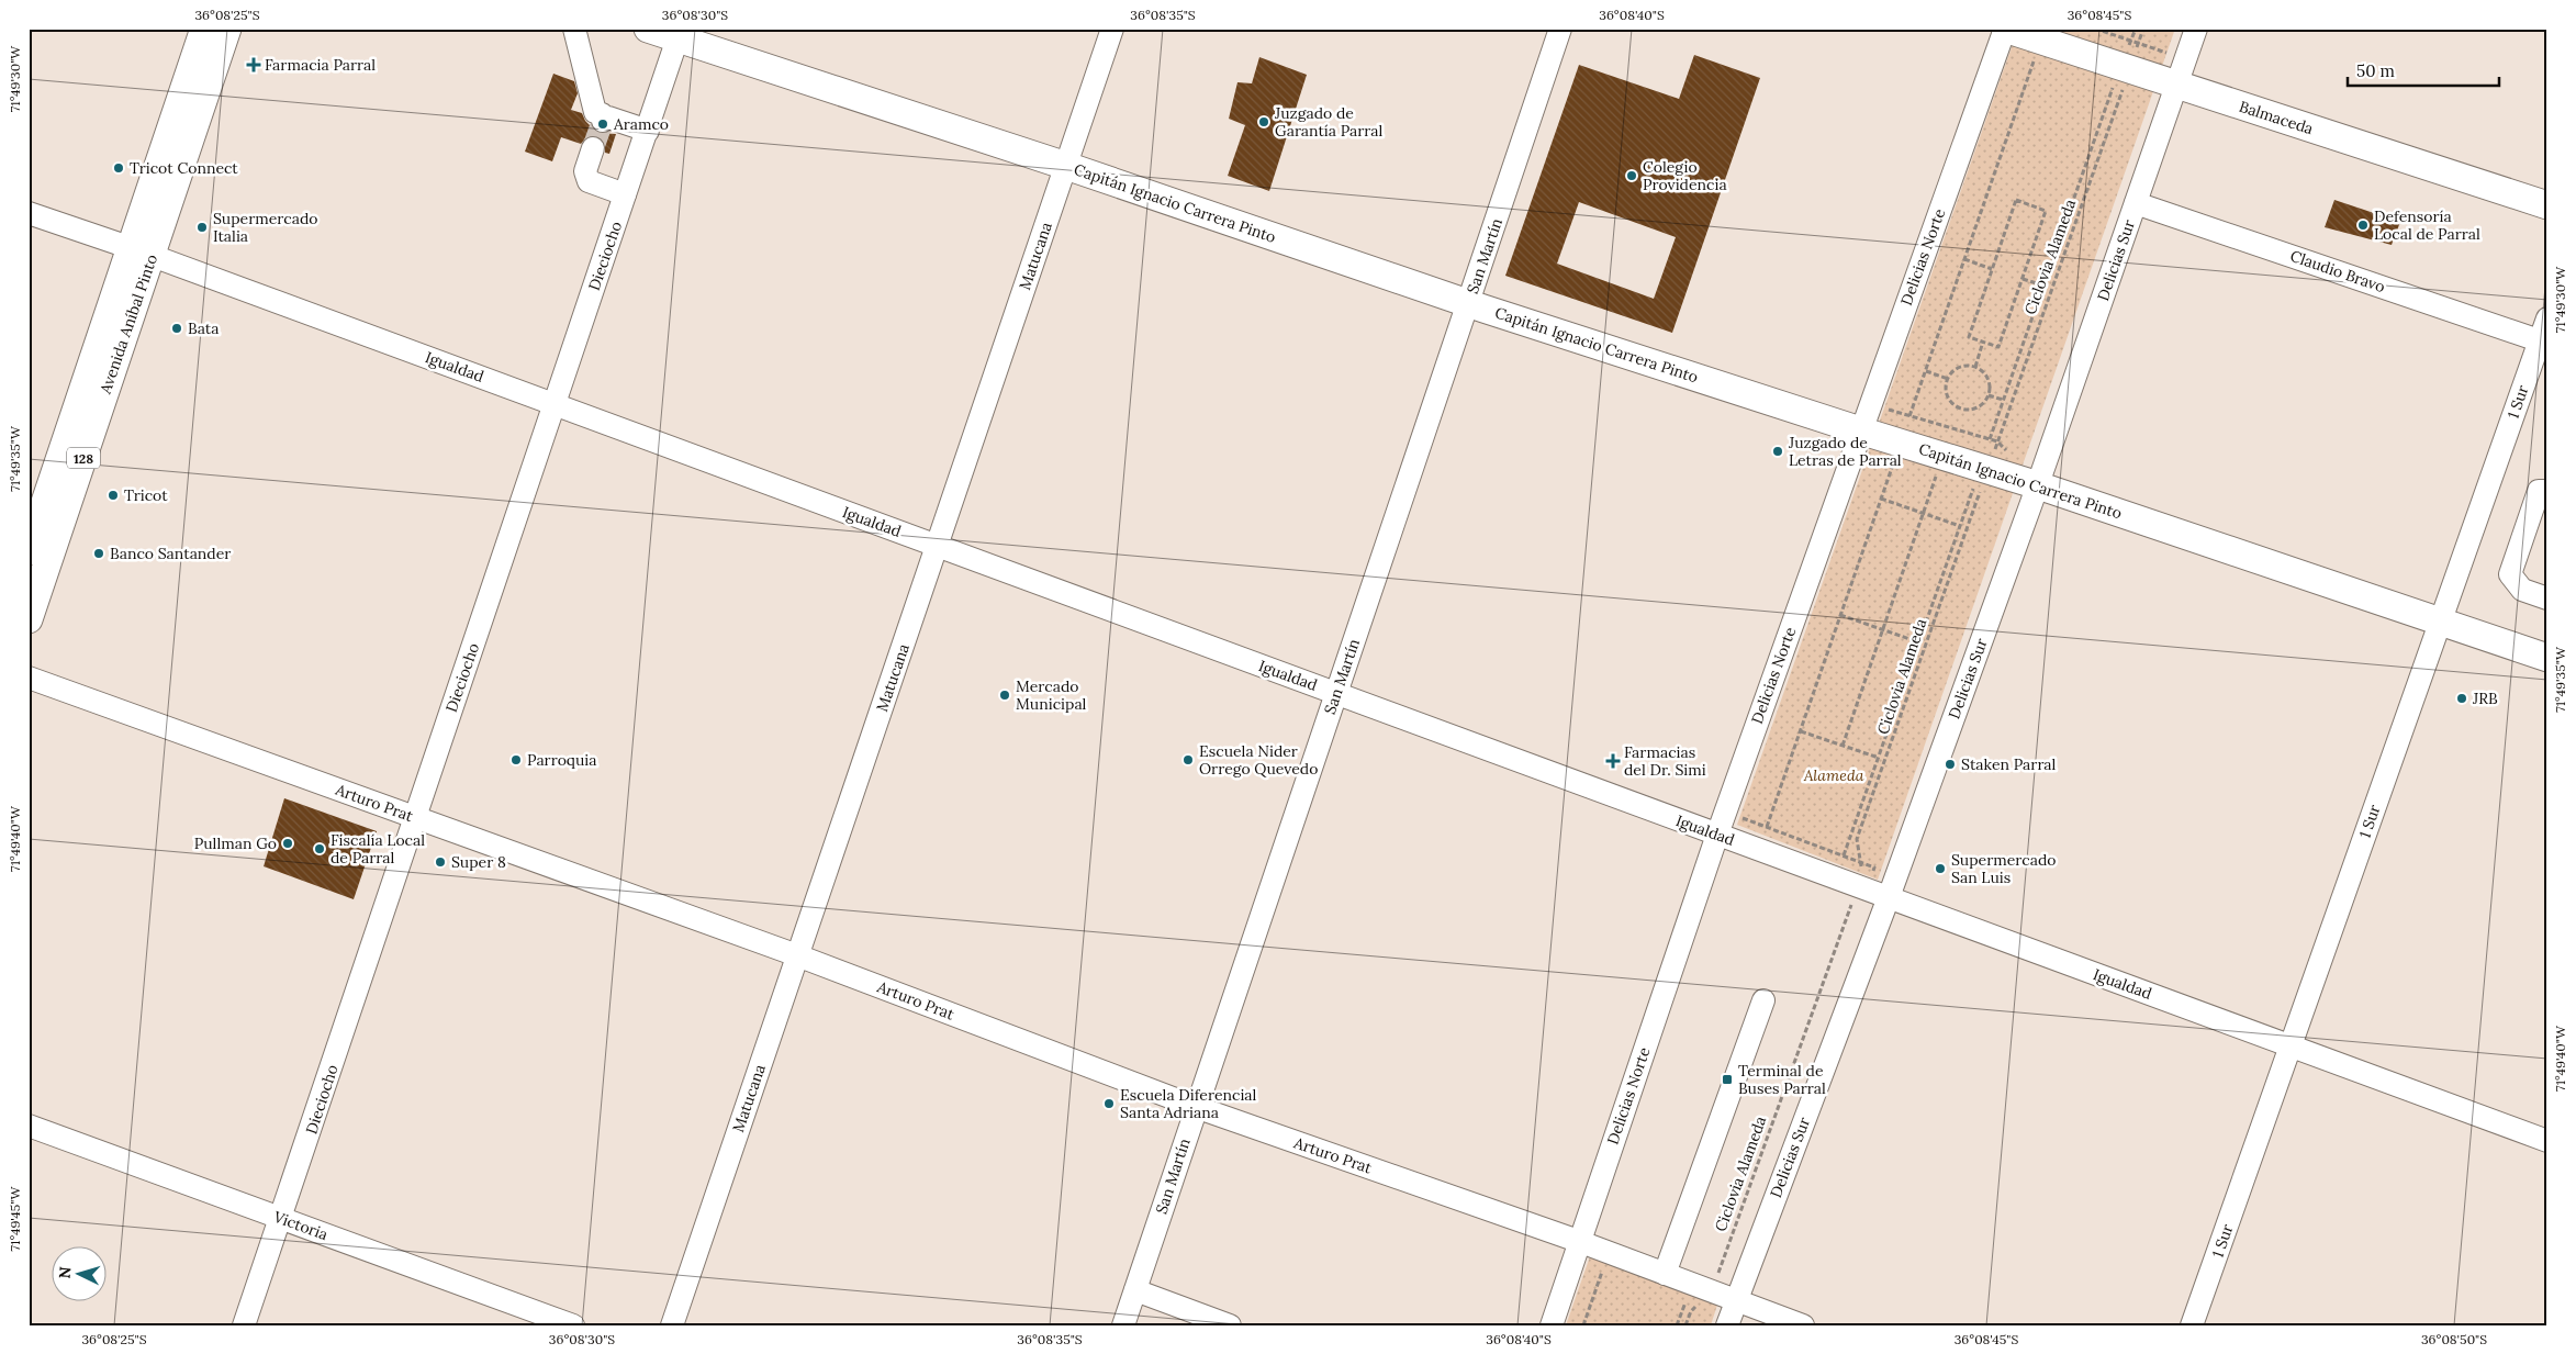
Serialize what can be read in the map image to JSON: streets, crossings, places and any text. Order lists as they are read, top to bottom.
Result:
{
  "streets": {
    "main road": [
      "Balmaceda",
      "Capitán Ignacio Carrera Pinto",
      "Avenida Aníbal Pinto",
      "128"
    ],
    "street": [
      "Dieciocho",
      "Matucana",
      "San Martín",
      "Delicias Norte",
      "Delicias Sur",
      "Claudio Bravo",
      "Igualdad",
      "1 Sur",
      "Arturo Prat",
      "Victoria"
    ],
    "path": ["Ciclovia Alameda"]
  },
  "crossings": [
    ["Balmaceda", "Delicias Norte"],
    ["Balmaceda", "Ciclovia Alameda"],
    ["Balmaceda", "Delicias Sur"],
    ["Capitán Ignacio Carrera Pinto", "Dieciocho"],
    ["Capitán Ignacio Carrera Pinto", "Matucana"],
    ["Capitán Ignacio Carrera Pinto", "San Martín"],
    ["Capitán Ignacio Carrera Pinto", "Delicias Norte"],
    ["Capitán Ignacio Carrera Pinto", "Ciclovia Alameda"],
    ["Capitán Ignacio Carrera Pinto", "Delicias Sur"],
    ["Capitán Ignacio Carrera Pinto", "1 Sur"],
    ["Dieciocho", "Igualdad"],
    ["Dieciocho", "Arturo Prat"],
    ["Dieciocho", "Victoria"],
    ["Matucana", "Igualdad"],
    ["Matucana", "Arturo Prat"],
    ["San Martín", "Igualdad"],
    ["San Martín", "Arturo Prat"],
    ["Delicias Norte", "Igualdad"],
    ["Delicias Norte", "Arturo Prat"],
    ["Ciclovia Alameda", "Delicias Sur"],
    ["Ciclovia Alameda", "Igualdad"],
    ["Ciclovia Alameda", "Arturo Prat"],
    ["Delicias Sur", "Claudio Bravo"],
    ["Delicias Sur", "Igualdad"],
    ["Delicias Sur", "Arturo Prat"],
    ["Claudio Bravo", "1 Sur"],
    ["Avenida Aníbal Pinto", "Igualdad"],
    ["Igualdad", "1 Sur"]
  ],
  "parks": ["Alameda"],
  "places": {
    "health": ["Farmacia Parral", "Farmacias del Dr. Simi"],
    "other": [
      "Juzgado de Garantía Parral",
      "Aramco",
      "Tricot Connect",
      "Colegio Providencia",
      "Defensoría Local de Parral",
      "Supermercado Italia",
      "Bata",
      "Juzgado de Letras de Parral",
      "Tricot",
      "Banco Santander",
      "Mercado Municipal",
      "JRB",
      "Parroquia",
      "Escuela Nider Orrego Quevedo",
      "Staken Parral",
      "Pullman Go",
      "Fiscalía Local de Parral",
      "Super 8",
      "Supermercado San Luis",
      "Escuela Diferencial Santa Adriana"
    ],
    "transit": ["Terminal de Buses Parral"]
  },
  "scale_bar": "50 m",
  "north": "left",
  "coordinates": [
    "36°08'25\"S",
    "36°08'30\"S",
    "36°08'35\"S",
    "36°08'40\"S",
    "36°08'45\"S",
    "71°49'30\"W",
    "71°49'35\"W",
    "71°49'40\"W",
    "71°49'45\"W",
    "36°08'50\"S"
  ]
}
